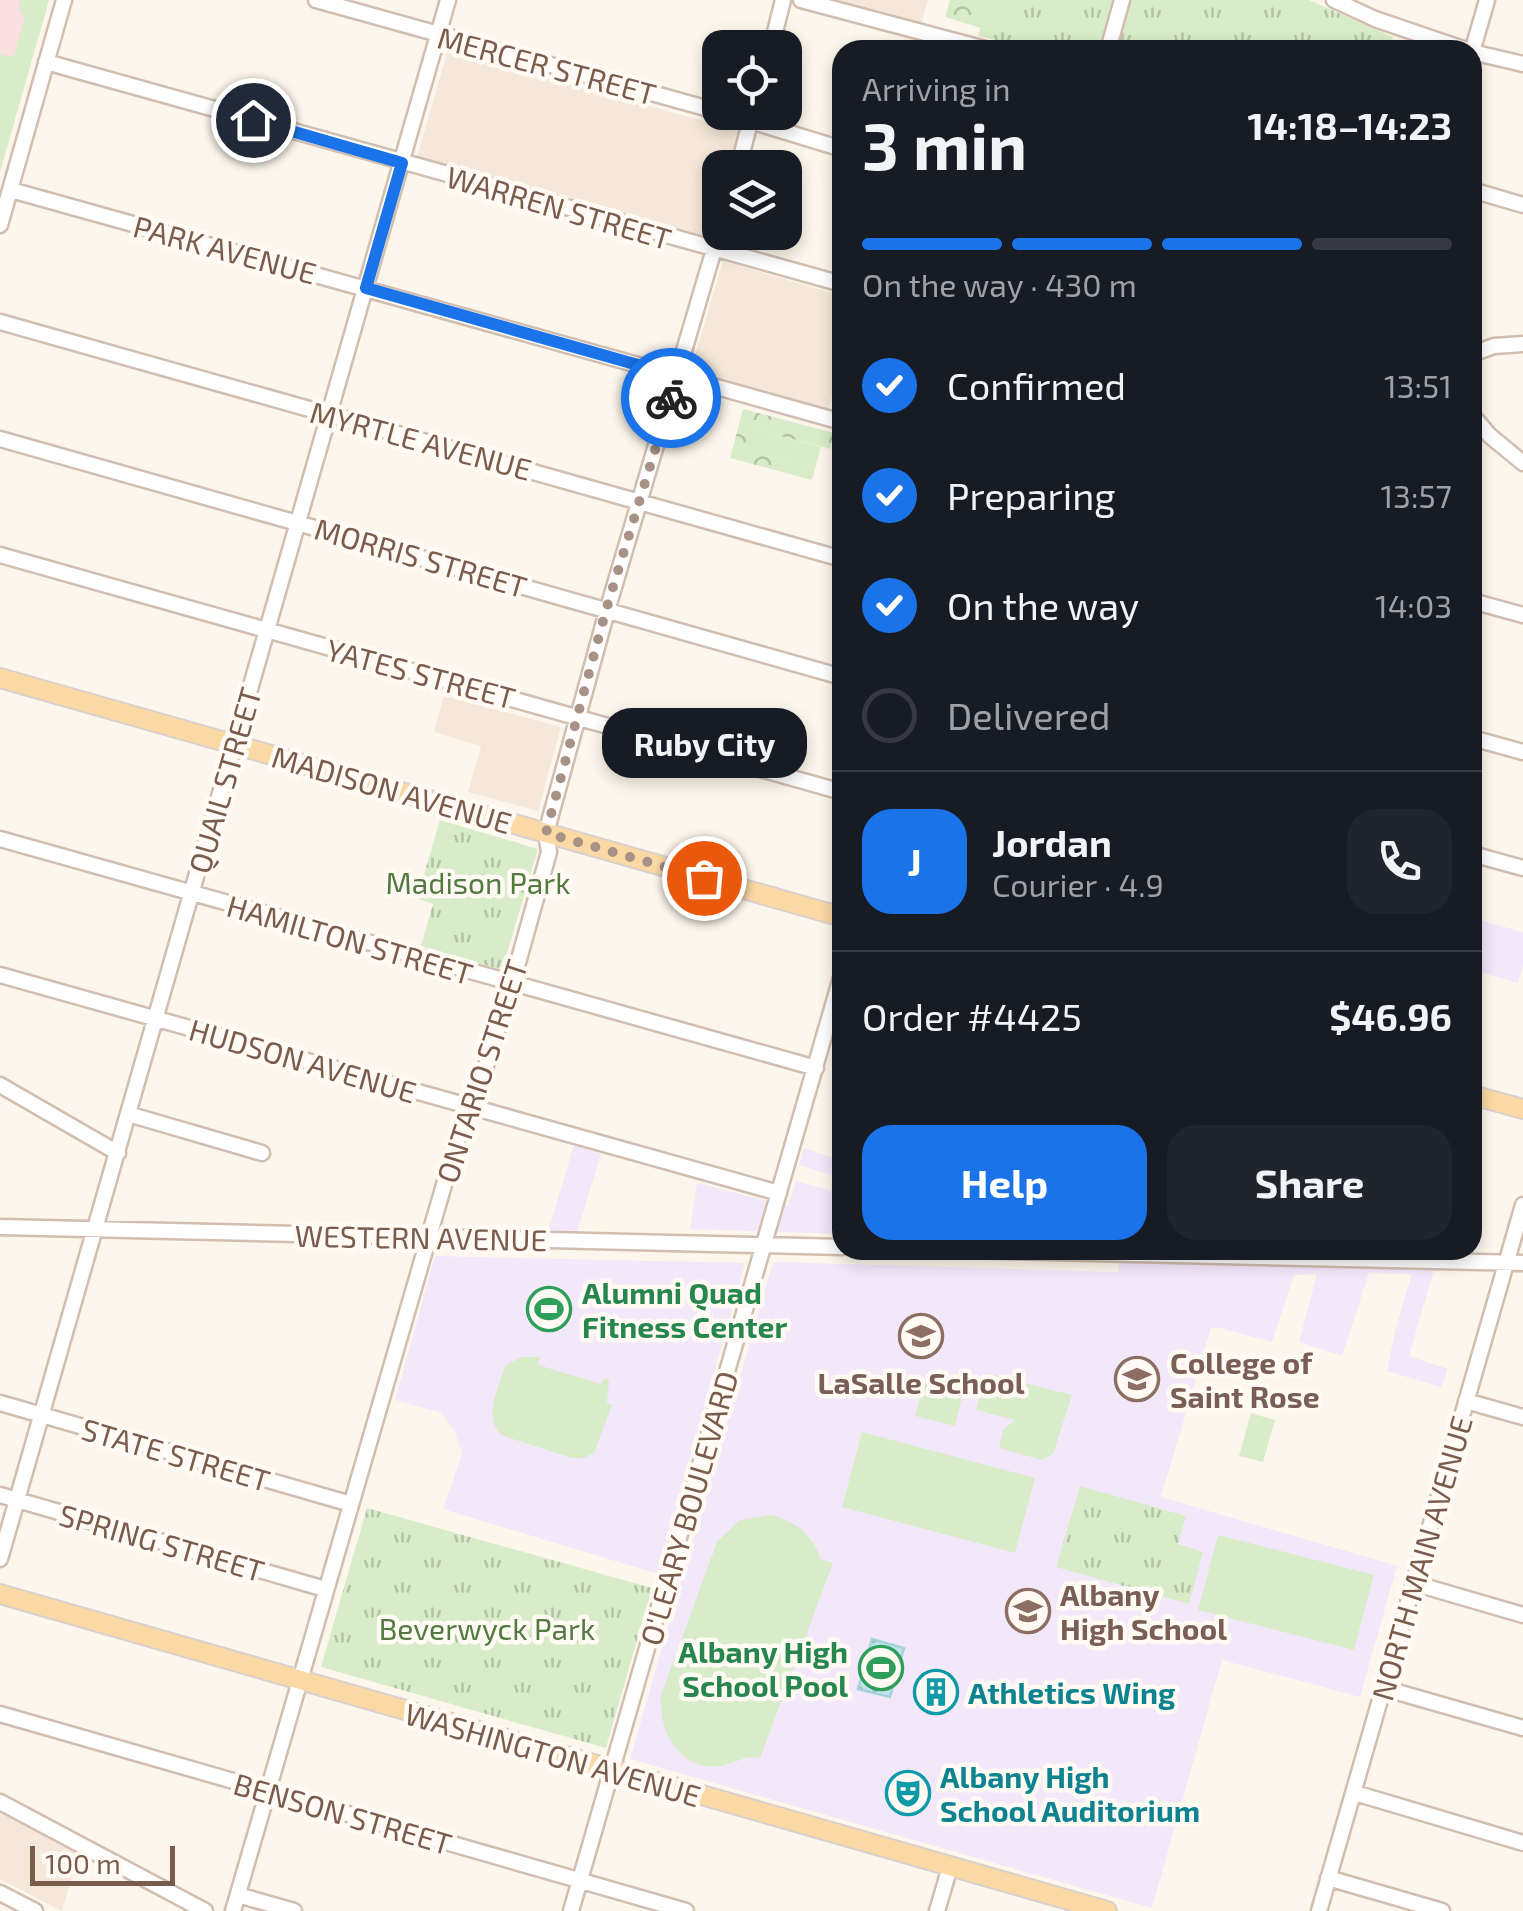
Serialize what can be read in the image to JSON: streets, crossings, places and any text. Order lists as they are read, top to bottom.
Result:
{
  "streets": {
    "main road": ["MADISON AVENUE", "WASHINGTON AVENUE"],
    "street": [
      "MERCER STREET",
      "WARREN STREET",
      "PARK AVENUE",
      "MYRTLE AVENUE",
      "MORRIS STREET",
      "YATES STREET",
      "QUAIL STREET",
      "HAMILTON STREET",
      "HUDSON AVENUE",
      "ONTARIO STREET",
      "WESTERN AVENUE",
      "STATE STREET",
      "O'LEARY BOULEVARD",
      "SPRING STREET",
      "NORTH MAIN AVENUE",
      "BENSON STREET"
    ]
  },
  "crossings": [
    ["MERCER STREET", "QUAIL STREET"],
    ["WARREN STREET", "QUAIL STREET"],
    ["WARREN STREET", "ONTARIO STREET"],
    ["PARK AVENUE", "QUAIL STREET"],
    ["PARK AVENUE", "ONTARIO STREET"],
    ["MYRTLE AVENUE", "QUAIL STREET"],
    ["MYRTLE AVENUE", "ONTARIO STREET"],
    ["MORRIS STREET", "QUAIL STREET"],
    ["MORRIS STREET", "ONTARIO STREET"],
    ["YATES STREET", "QUAIL STREET"],
    ["YATES STREET", "ONTARIO STREET"],
    ["QUAIL STREET", "MADISON AVENUE"],
    ["QUAIL STREET", "HAMILTON STREET"],
    ["QUAIL STREET", "HUDSON AVENUE"],
    ["QUAIL STREET", "WESTERN AVENUE"],
    ["QUAIL STREET", "STATE STREET"],
    ["QUAIL STREET", "SPRING STREET"],
    ["MADISON AVENUE", "ONTARIO STREET"],
    ["HAMILTON STREET", "ONTARIO STREET"],
    ["HAMILTON STREET", "O'LEARY BOULEVARD"],
    ["HUDSON AVENUE", "ONTARIO STREET"],
    ["HUDSON AVENUE", "O'LEARY BOULEVARD"],
    ["ONTARIO STREET", "WESTERN AVENUE"],
    ["ONTARIO STREET", "STATE STREET"],
    ["ONTARIO STREET", "SPRING STREET"],
    ["ONTARIO STREET", "WASHINGTON AVENUE"],
    ["ONTARIO STREET", "BENSON STREET"],
    ["WESTERN AVENUE", "O'LEARY BOULEVARD"],
    ["O'LEARY BOULEVARD", "WASHINGTON AVENUE"],
    ["O'LEARY BOULEVARD", "BENSON STREET"]
  ],
  "parks": ["Madison Park", "Beverwyck Park"],
  "places": {
    "other": ["Ruby City"],
    "sports": ["Alumni Quad Fitness Center", "Albany High School Pool"],
    "school or university": ["LaSalle School", "College of Saint Rose", "Albany High School"],
    "building": ["Athletics Wing"],
    "theatre": ["Albany High School Auditorium"]
  },
  "scale_bar": "100 m",
  "page": {
    "heading": ["3 min", "Arriving in", "14:18–14:23"],
    "panel": [
      "Jordan",
      "Courier · 4.9",
      "Order #4425",
      "$46.96"
    ],
    "bar": "On the way · 430 m",
    "list": [
      ["Confirmed", "13:51"],
      ["Preparing", "13:57"],
      ["On the way", "14:03"],
      "Delivered"
    ],
    "bubble": "Ruby City",
    "round": "J",
    "buttons": ["Help", "Share"],
    "scale": "100 m"
  }
}
